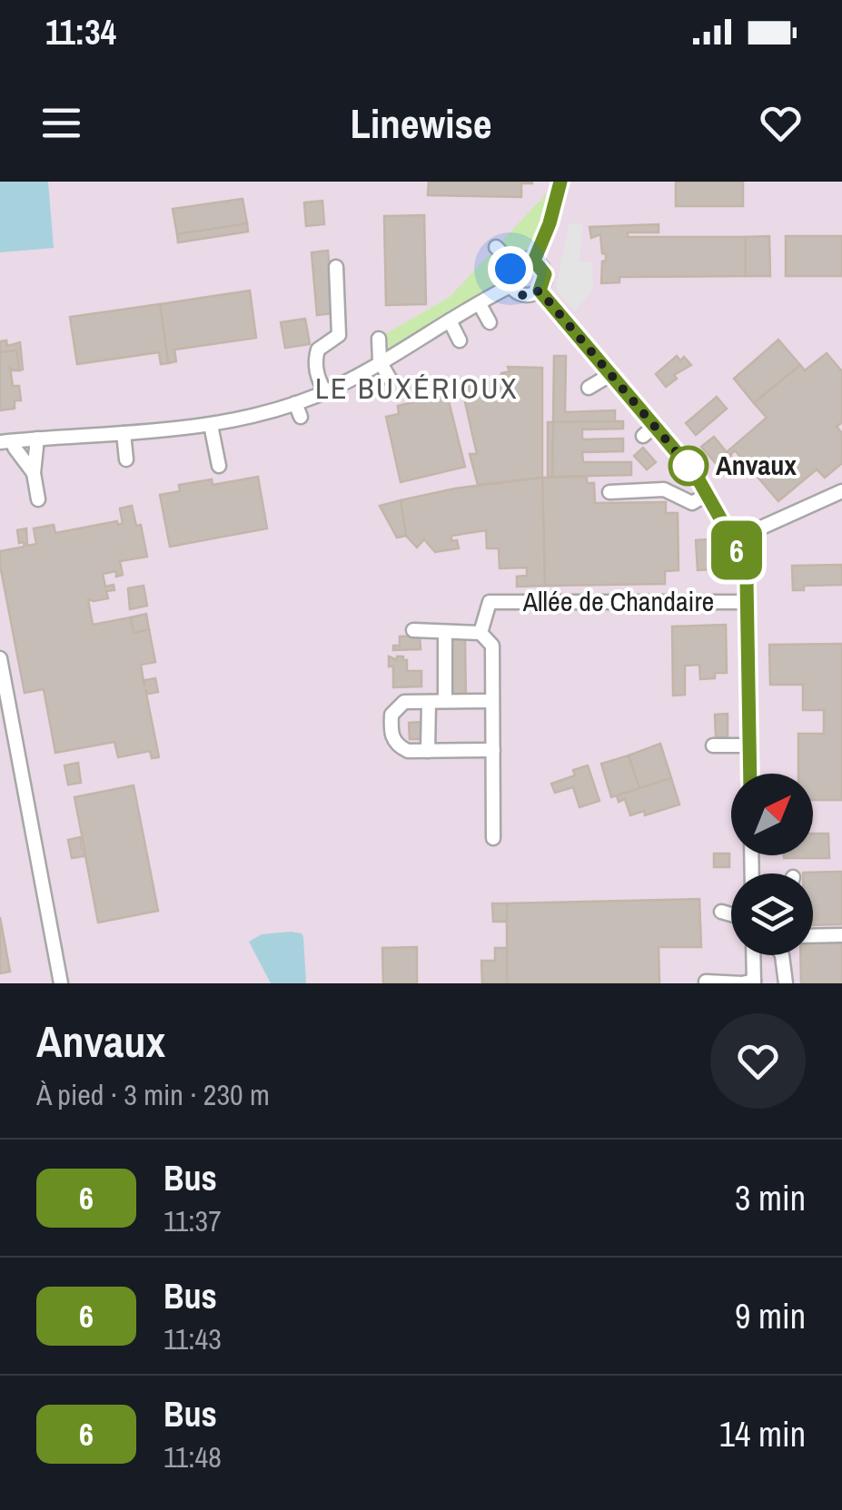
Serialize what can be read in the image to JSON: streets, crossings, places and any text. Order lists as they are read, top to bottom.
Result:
{
  "streets": {
    "street": ["Allée de Chandaire"]
  },
  "districts": ["LE BUXÉRIOUX"],
  "places": ["Anvaux"],
  "lines": ["bus line 6"],
  "north": "top right",
  "page": {
    "status": "11:34",
    "header": "Linewise",
    "on_map": "6",
    "heading": ["Anvaux", "À pied · 3 min · 230 m"],
    "list": [
      {
        "mark": "6",
        "name": "Bus",
        "note": "11:37",
        "value": "3 min"
      },
      {
        "mark": "6",
        "name": "Bus",
        "note": "11:43",
        "value": "9 min"
      },
      {
        "mark": "6",
        "name": "Bus",
        "note": "11:48",
        "value": "14 min"
      }
    ]
  }
}
